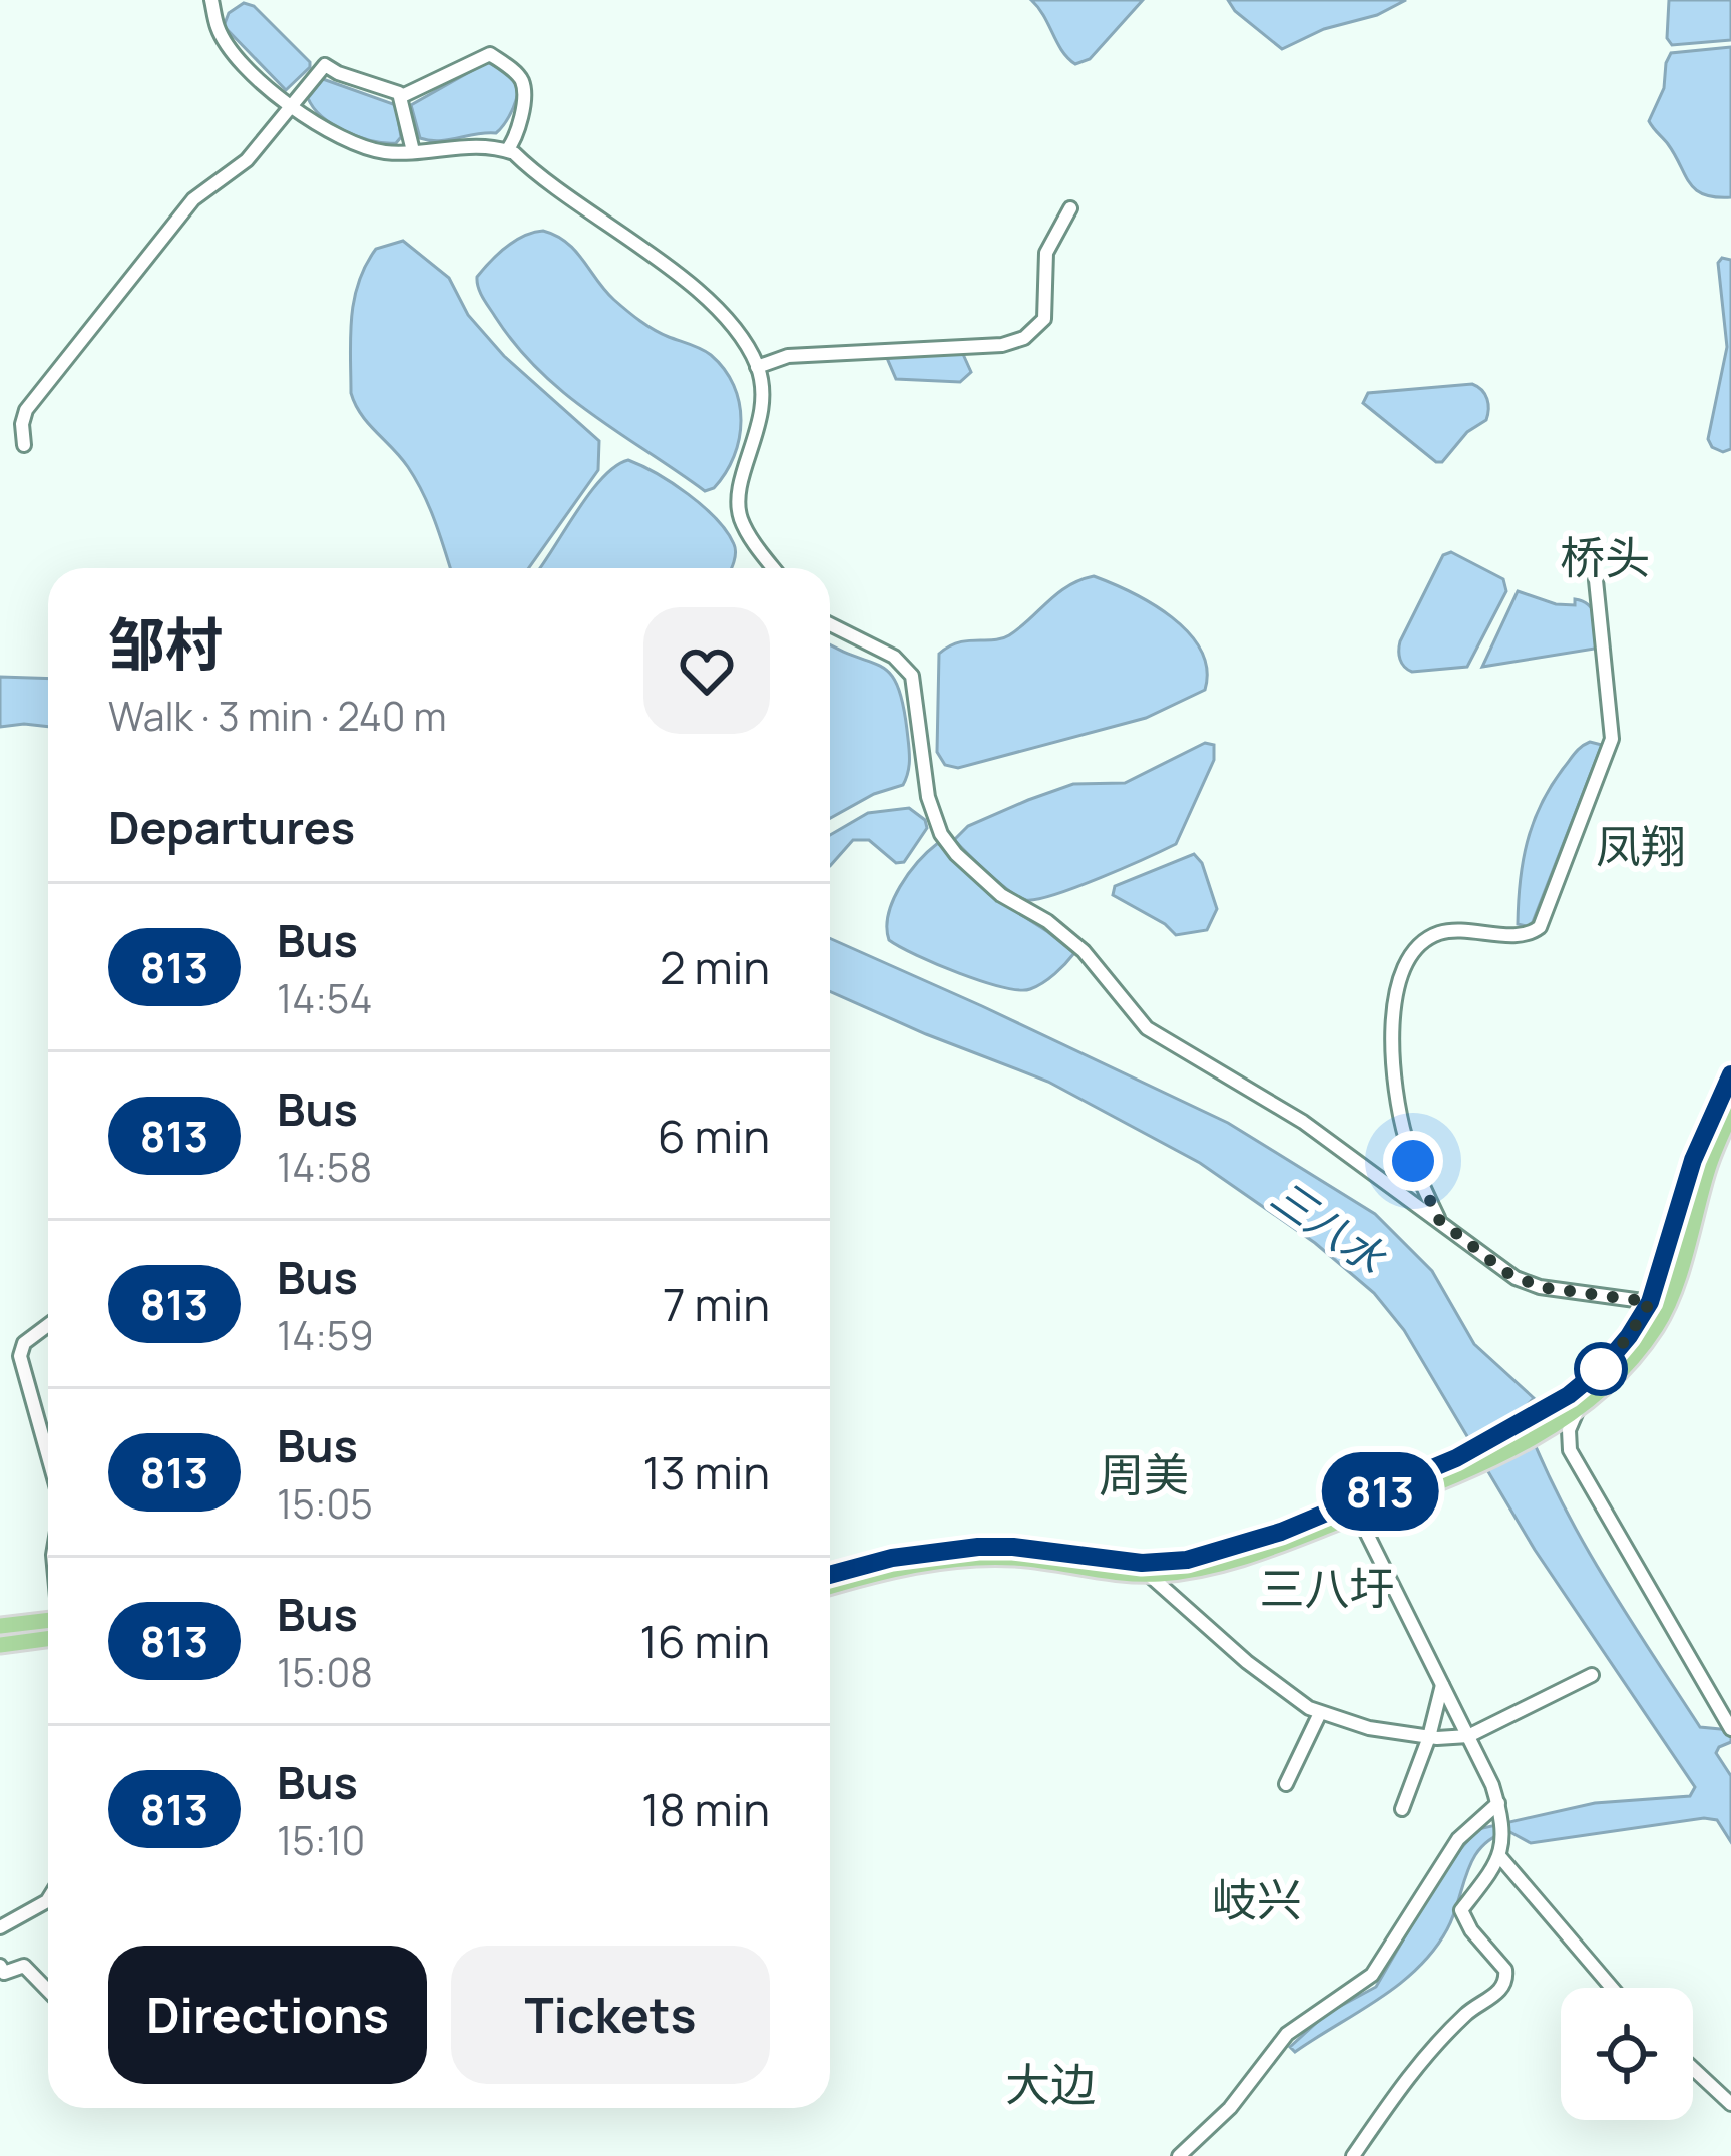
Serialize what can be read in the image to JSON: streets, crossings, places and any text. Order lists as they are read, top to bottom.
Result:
{
  "districts": [
    "桥头",
    "凤翔",
    "周美",
    "三八圩",
    "岐兴",
    "大边"
  ],
  "water": ["三八水"],
  "lines": ["bus line 813"],
  "page": {
    "on_map": "813",
    "heading": [
      ["邹村", "Walk · 3 min · 240 m"],
      "Departures"
    ],
    "list": [
      {
        "mark": "813",
        "name": "Bus",
        "note": "14:54",
        "value": "2 min"
      },
      {
        "mark": "813",
        "name": "Bus",
        "note": "14:58",
        "value": "6 min"
      },
      {
        "mark": "813",
        "name": "Bus",
        "note": "14:59",
        "value": "7 min"
      },
      {
        "mark": "813",
        "name": "Bus",
        "note": "15:05",
        "value": "13 min"
      },
      {
        "mark": "813",
        "name": "Bus",
        "note": "15:08",
        "value": "16 min"
      },
      {
        "mark": "813",
        "name": "Bus",
        "note": "15:10",
        "value": "18 min"
      }
    ],
    "buttons": ["Directions", "Tickets"]
  }
}
